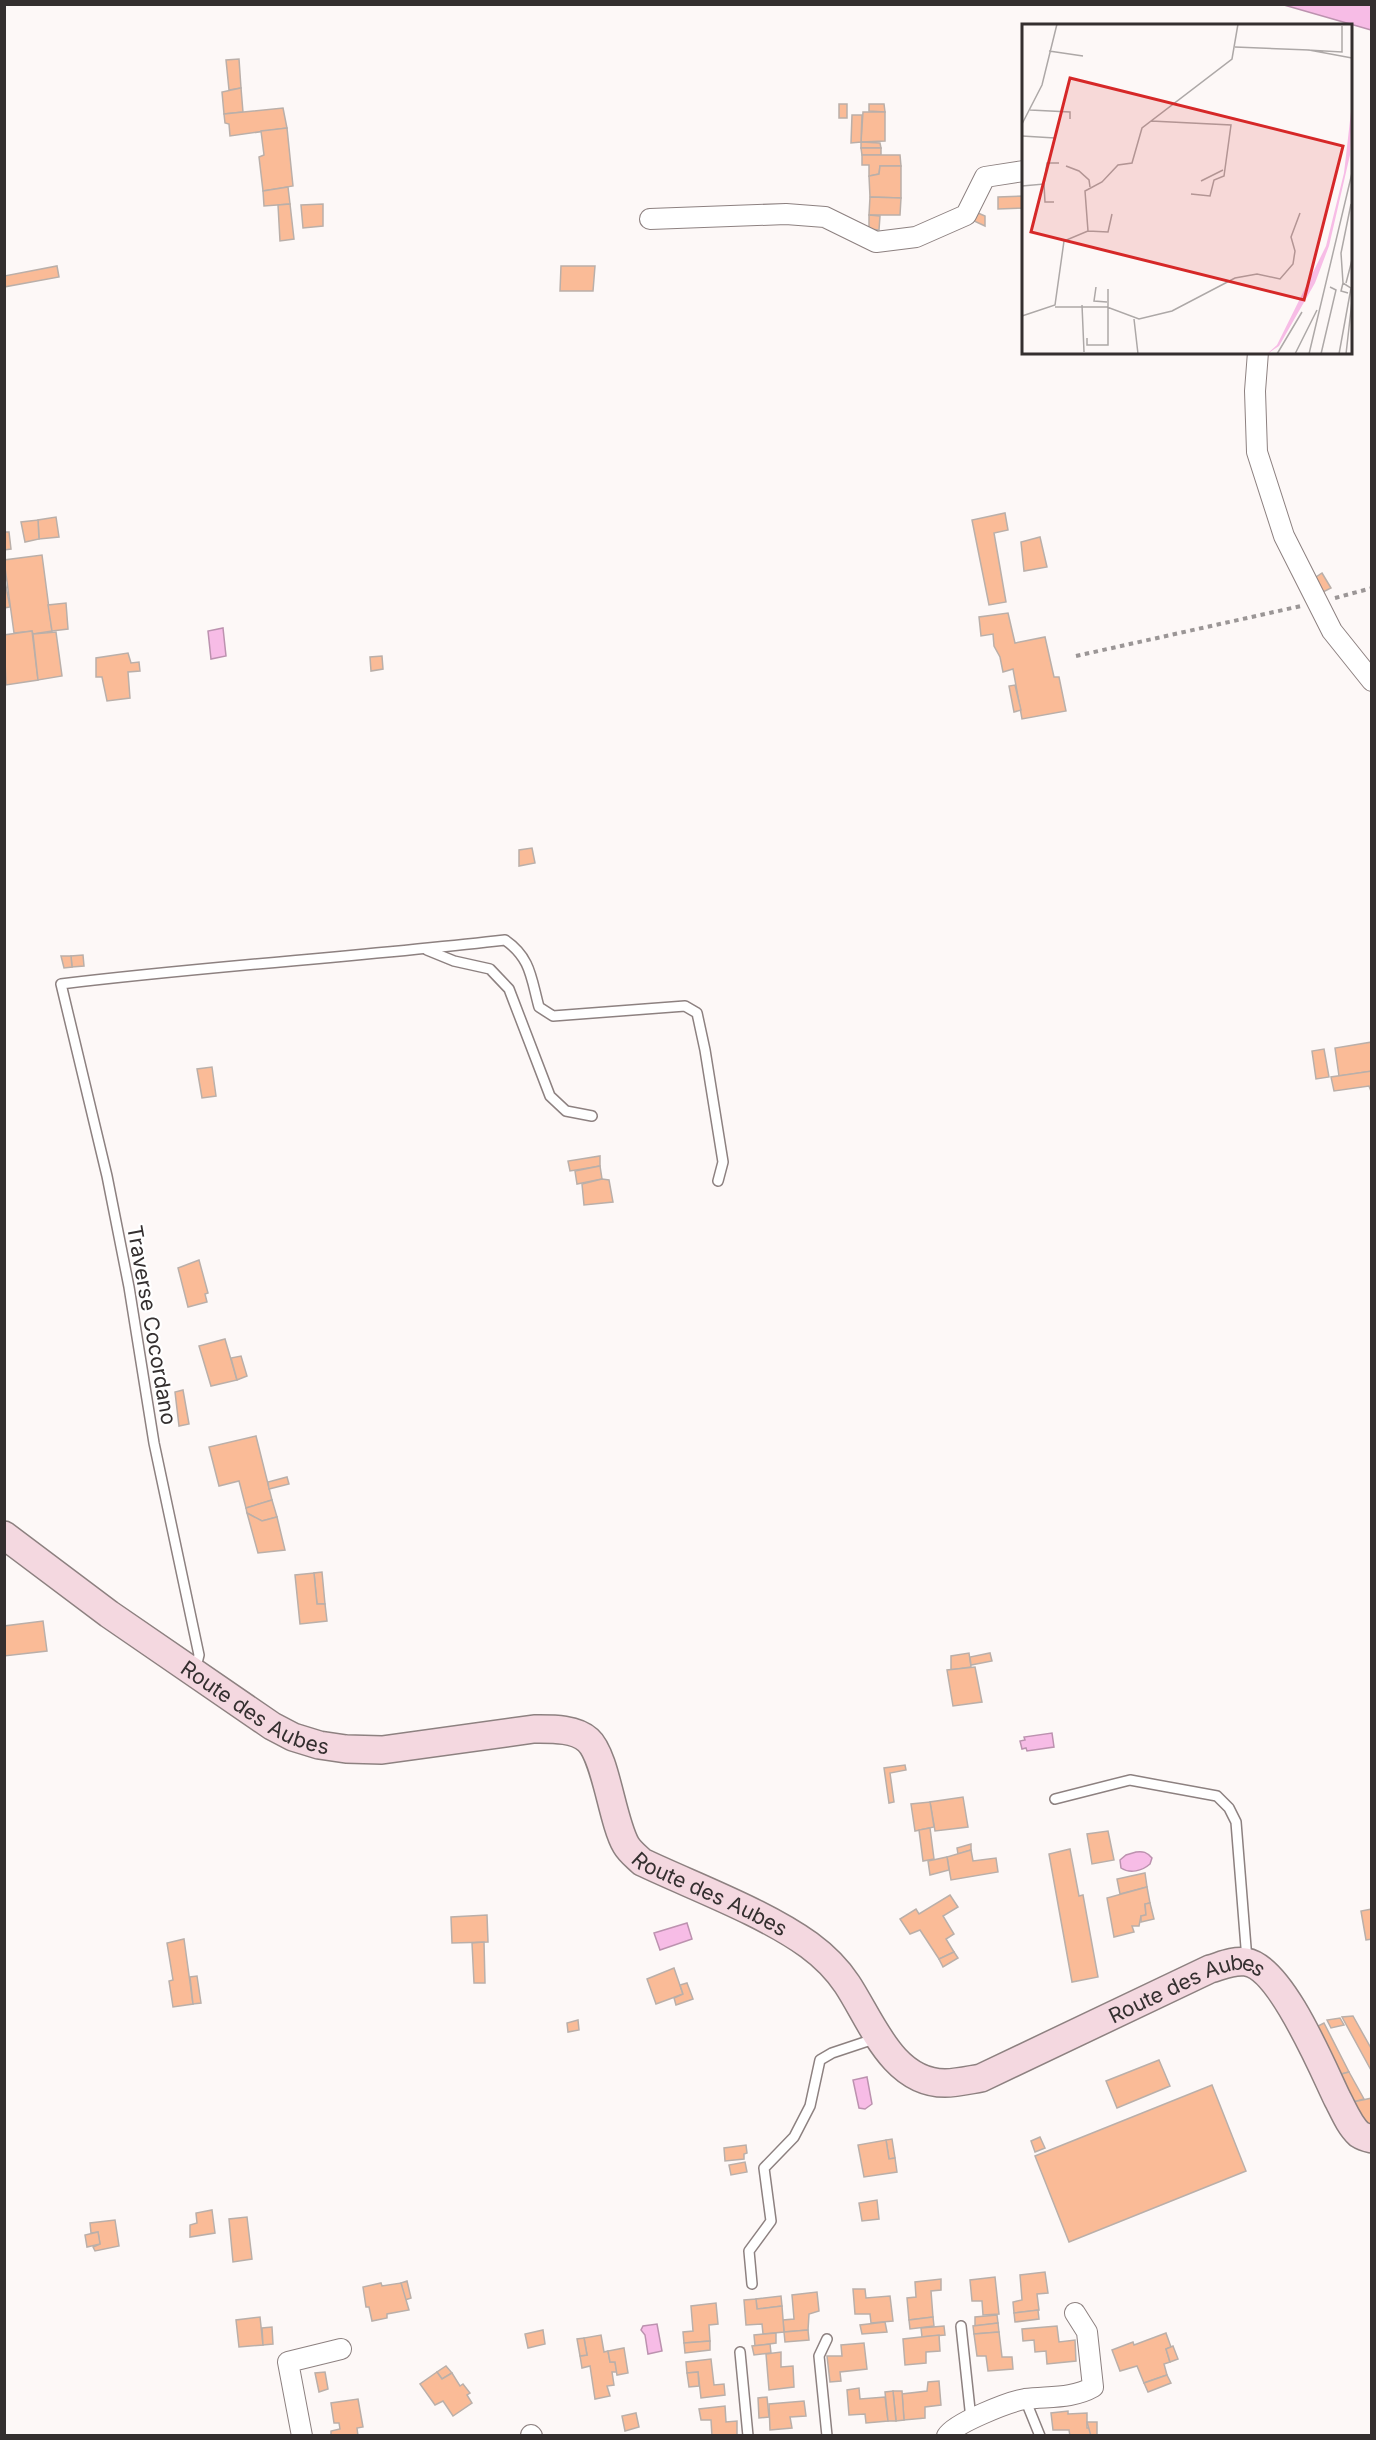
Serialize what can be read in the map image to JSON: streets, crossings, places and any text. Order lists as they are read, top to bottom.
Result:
{
  "streets": {
    "street": ["Route des Aubes"],
    "lane": ["Traverse Cocordano"]
  },
  "crossings": [
    ["Traverse Cocordano", "Route des Aubes"]
  ]
}
